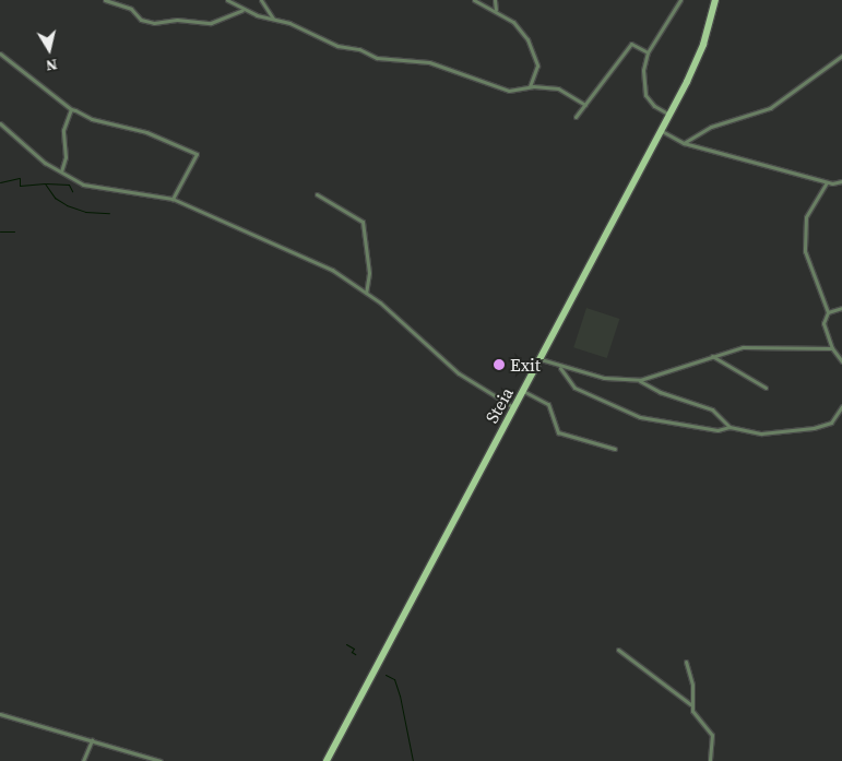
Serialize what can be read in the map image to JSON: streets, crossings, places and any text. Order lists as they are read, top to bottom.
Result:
{
  "streets": {
    "main road": ["Steia"]
  },
  "places": ["Exit"],
  "north": "bottom"
}
